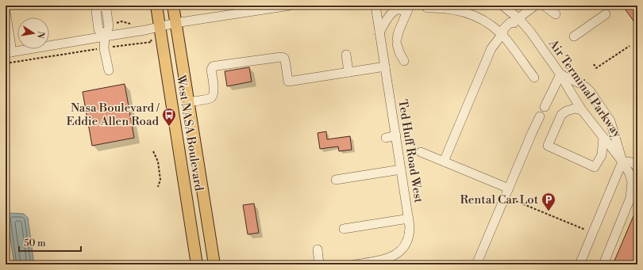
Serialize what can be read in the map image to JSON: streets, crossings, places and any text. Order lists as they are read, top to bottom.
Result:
{
  "streets": {
    "main road": ["West NASA Boulevard"],
    "street": ["Air Terminal Parkway", "Ted Huff Road West"]
  },
  "places": {
    "bus stop": ["Nasa Boulevard / Eddie Allen Road"],
    "parking": ["Rental Car Lot"]
  },
  "scale_bar": "50 m",
  "north": "right"
}
